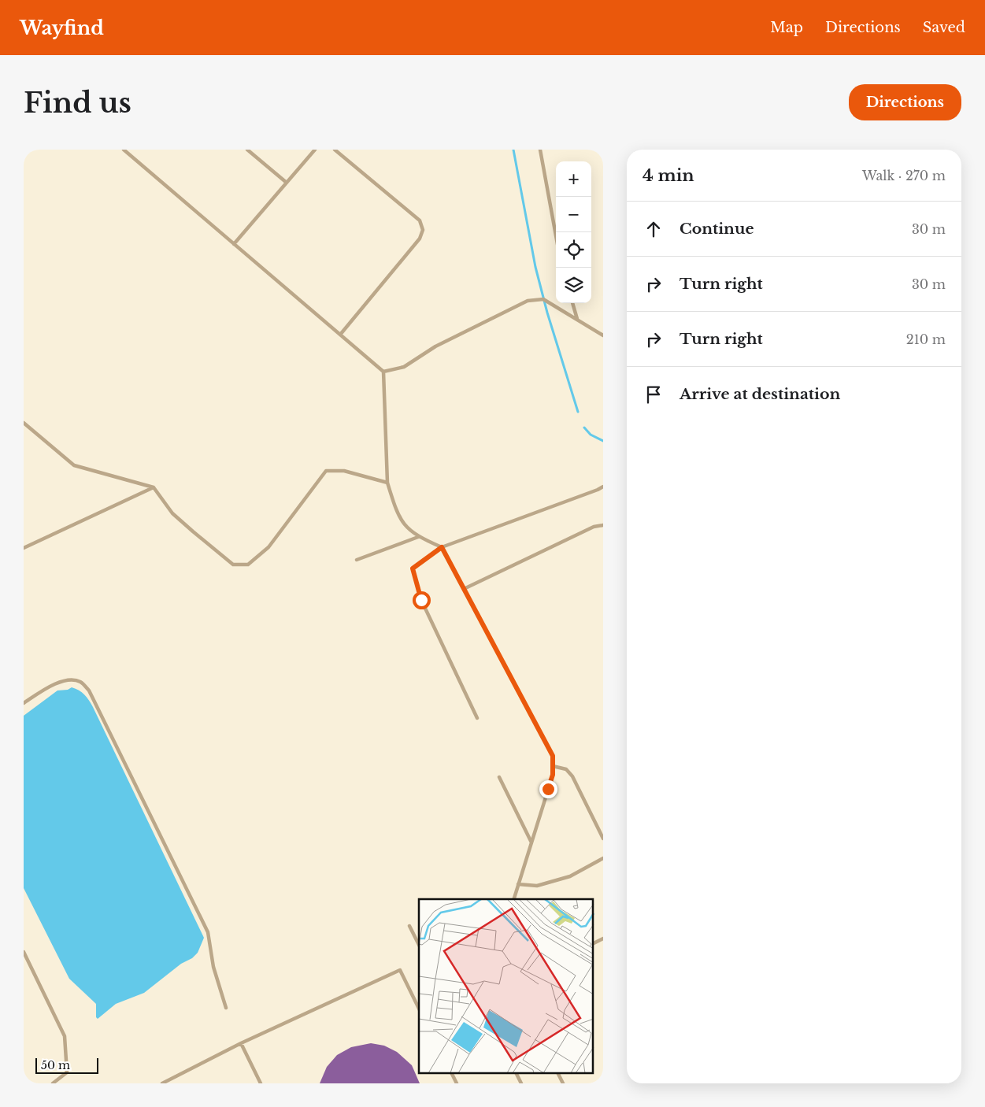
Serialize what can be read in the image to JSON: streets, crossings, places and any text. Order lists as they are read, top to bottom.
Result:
{
  "scale_bar": "50 m",
  "page": {
    "header": "Wayfind",
    "nav": ["Map", "Directions", "Saved"],
    "buttons": "Directions",
    "title": "Find us",
    "heading": ["4 min", "Walk · 270 m"],
    "map_buttons": ["+", "−"],
    "list": [
      ["Continue", "30 m"],
      ["Turn right", "30 m"],
      ["Turn right", "210 m"],
      "Arrive at destination"
    ],
    "scale": "50 m"
  }
}
